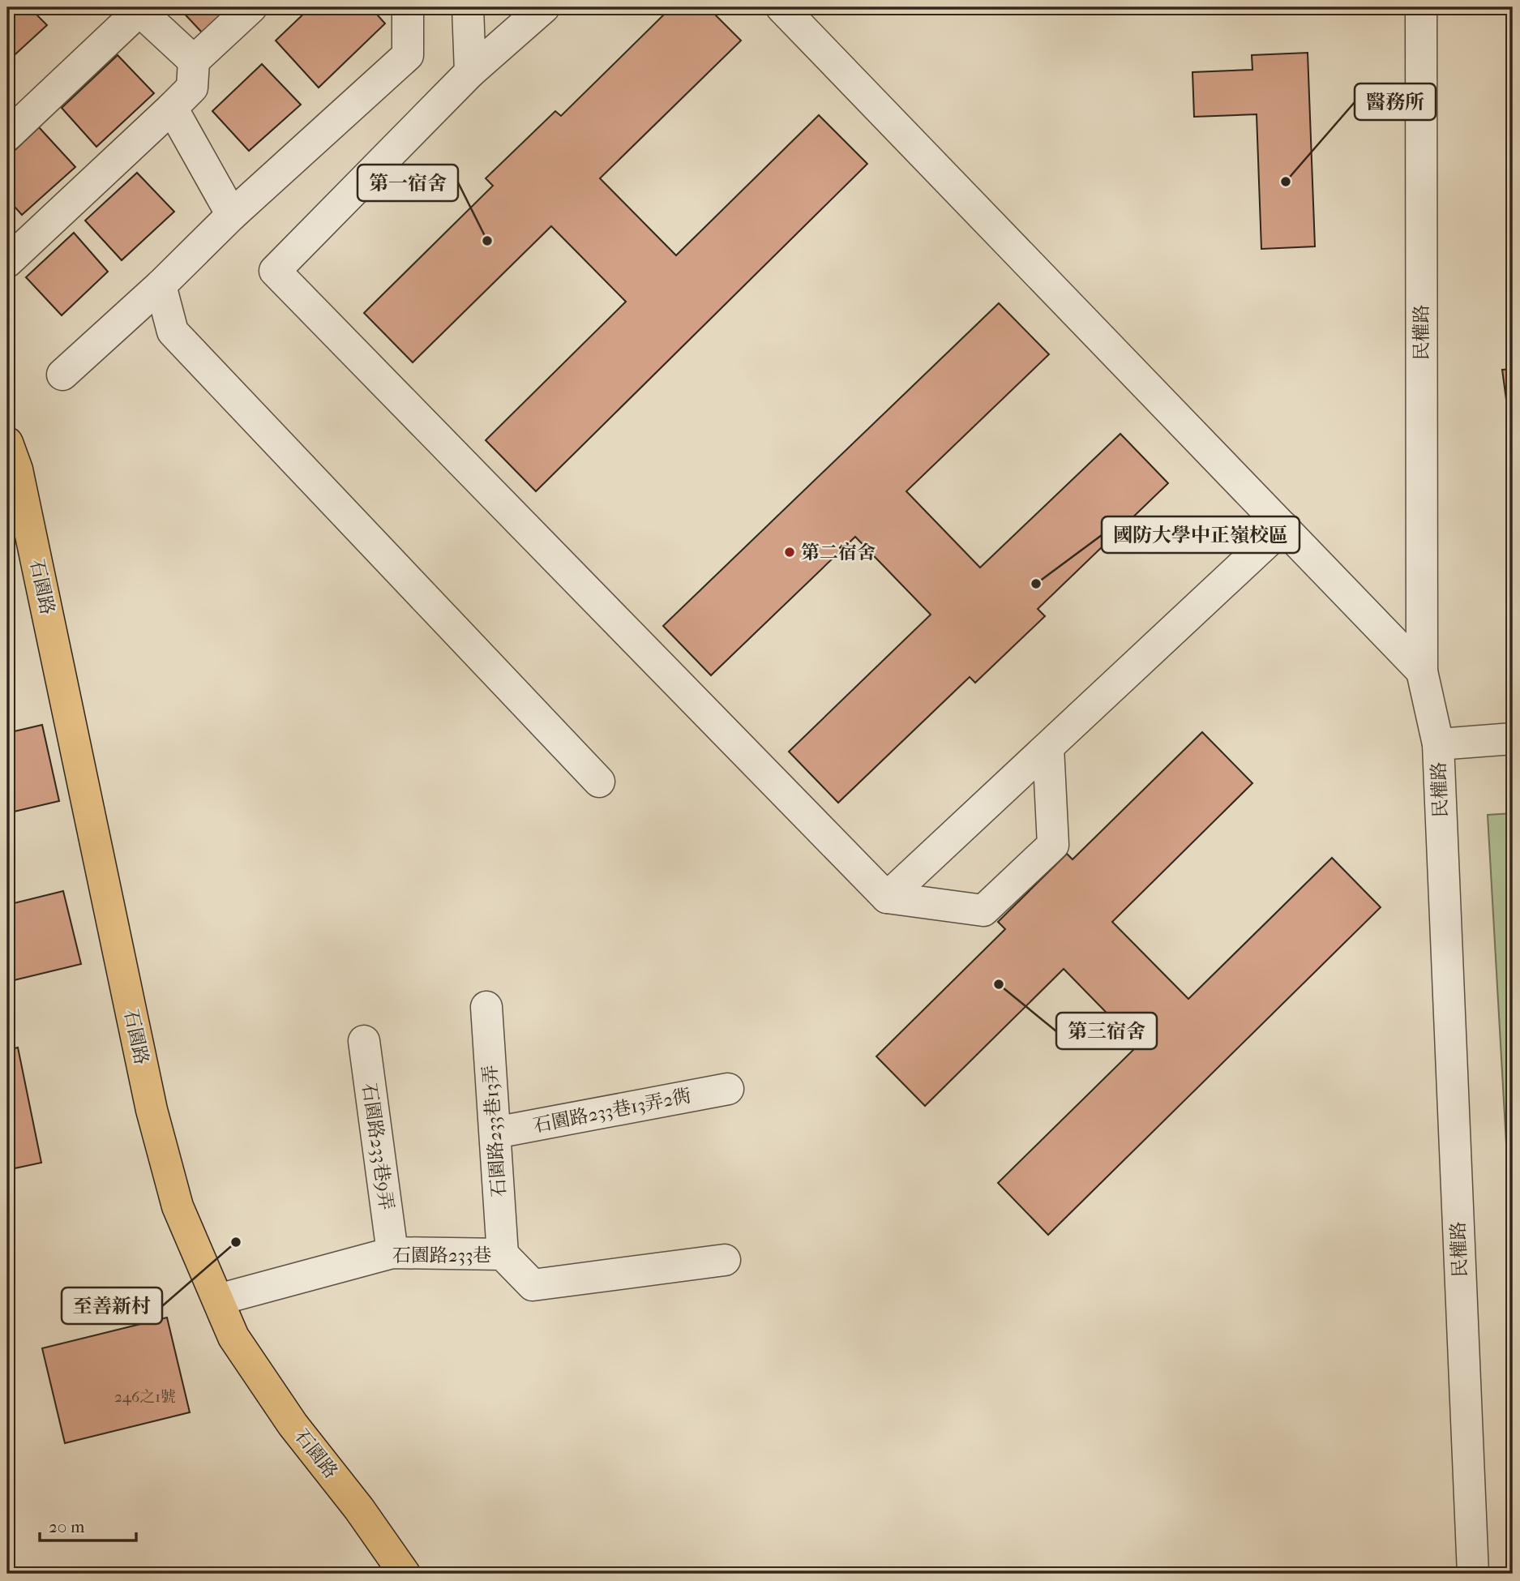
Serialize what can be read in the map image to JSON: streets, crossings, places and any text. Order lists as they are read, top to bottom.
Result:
{
  "streets": {
    "main road": ["石園路"],
    "lane": [
      "民權路",
      "石園路233巷13弄2衖",
      "石園路233巷13弄",
      "石園路233巷9弄",
      "石園路233巷"
    ]
  },
  "crossings": [
    ["石園路", "石園路233巷"],
    ["石園路233巷13弄2衖", "石園路233巷13弄"],
    ["石園路233巷13弄", "石園路233巷"],
    ["石園路233巷9弄", "石園路233巷"]
  ],
  "places": [
    "醫務所",
    "第一宿舍",
    "第二宿舍",
    "國防大學中正嶺校區",
    "第三宿舍",
    "至善新村"
  ],
  "house_numbers": ["246之1號"],
  "scale_bar": "20 m"
}
